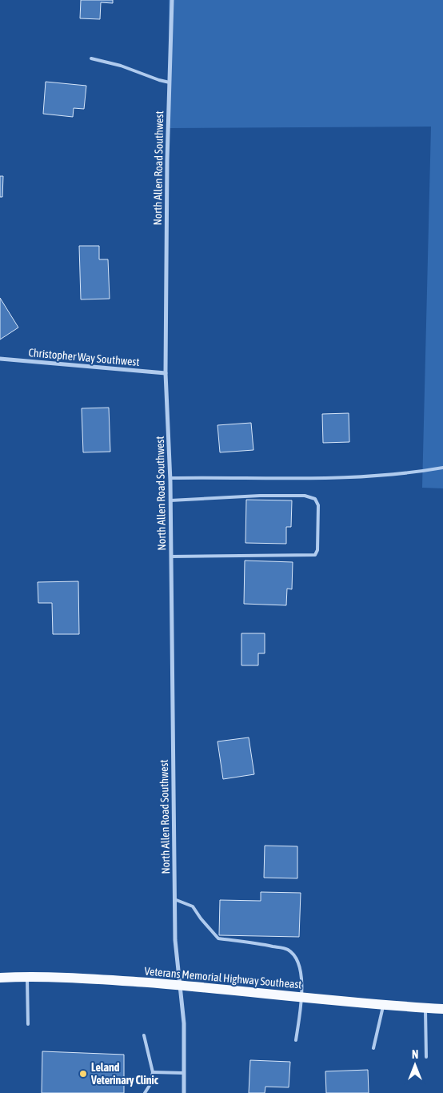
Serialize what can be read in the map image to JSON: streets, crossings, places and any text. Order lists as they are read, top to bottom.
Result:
{
  "streets": {
    "main road": ["Veterans Memorial Highway Southeast"],
    "street": ["North Allen Road Southwest", "Christopher Way Southwest"]
  },
  "crossings": [
    ["North Allen Road Southwest", "Christopher Way Southwest"],
    ["North Allen Road Southwest", "Veterans Memorial Highway Southeast"]
  ],
  "places": ["Leland Veterinary Clinic"],
  "north": "top"
}
